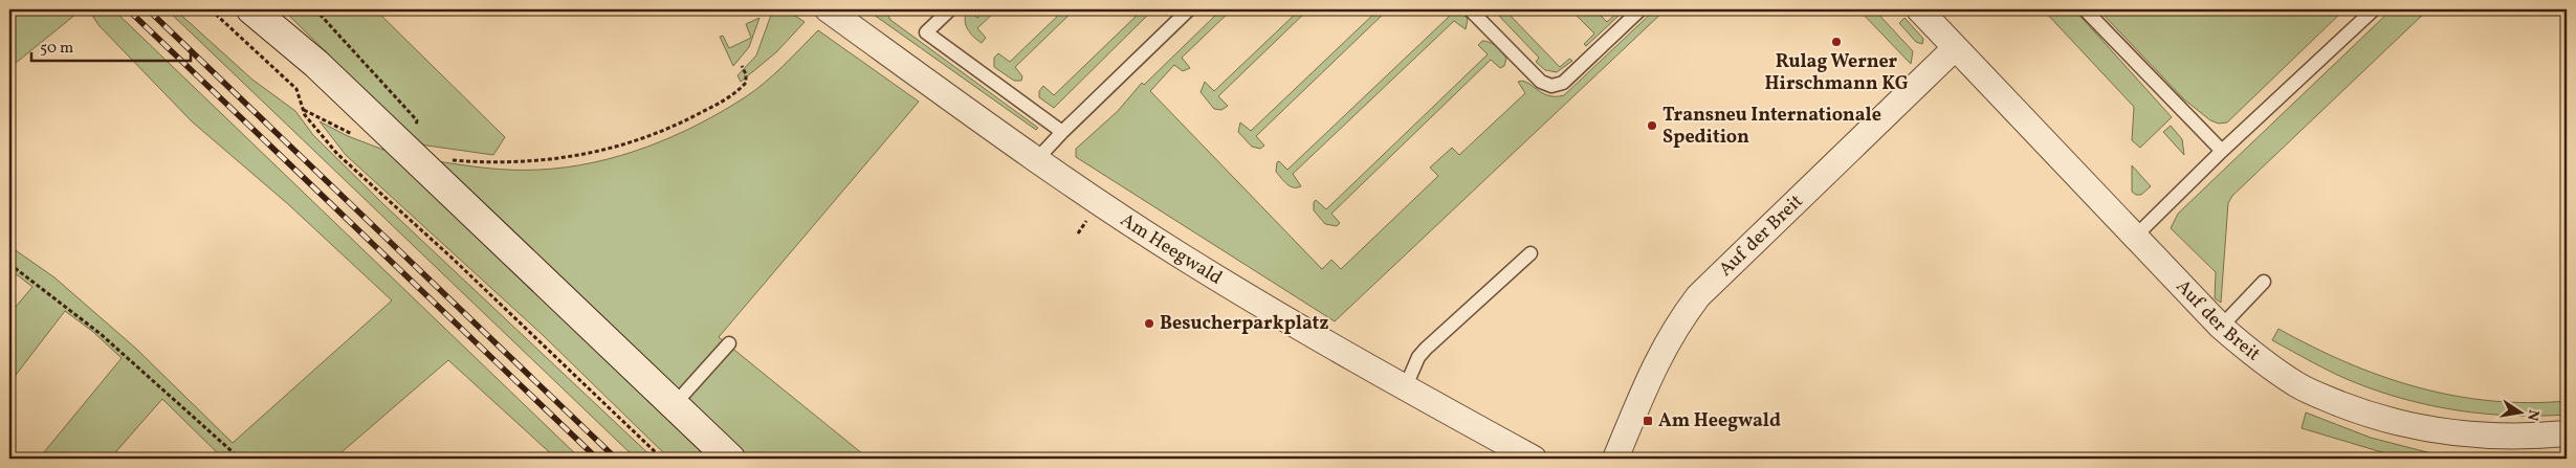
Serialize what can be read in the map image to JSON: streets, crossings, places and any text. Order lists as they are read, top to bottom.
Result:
{
  "streets": {
    "street": ["Auf der Breit", "Am Heegwald"]
  },
  "places": {
    "other": ["Rulag Werner Hirschmann KG", "Transneu Internationale Spedition", "Besucherparkplatz"],
    "transit": ["Am Heegwald"]
  },
  "scale_bar": "50 m",
  "north": "right"
}
